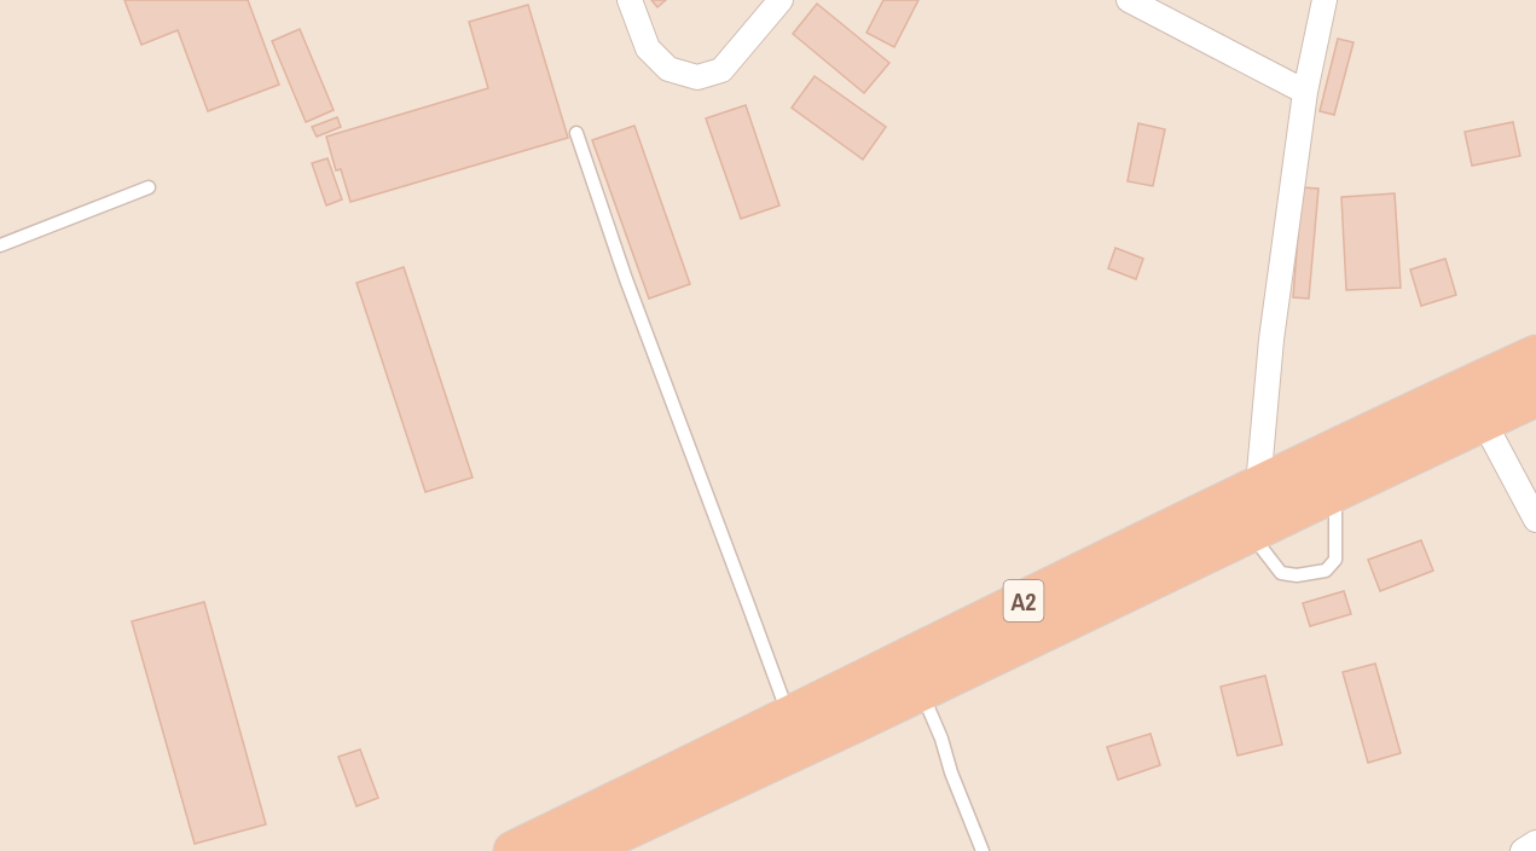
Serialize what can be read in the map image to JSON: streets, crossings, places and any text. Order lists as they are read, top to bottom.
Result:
{
  "streets": {
    "highway": ["A2"]
  }
}
